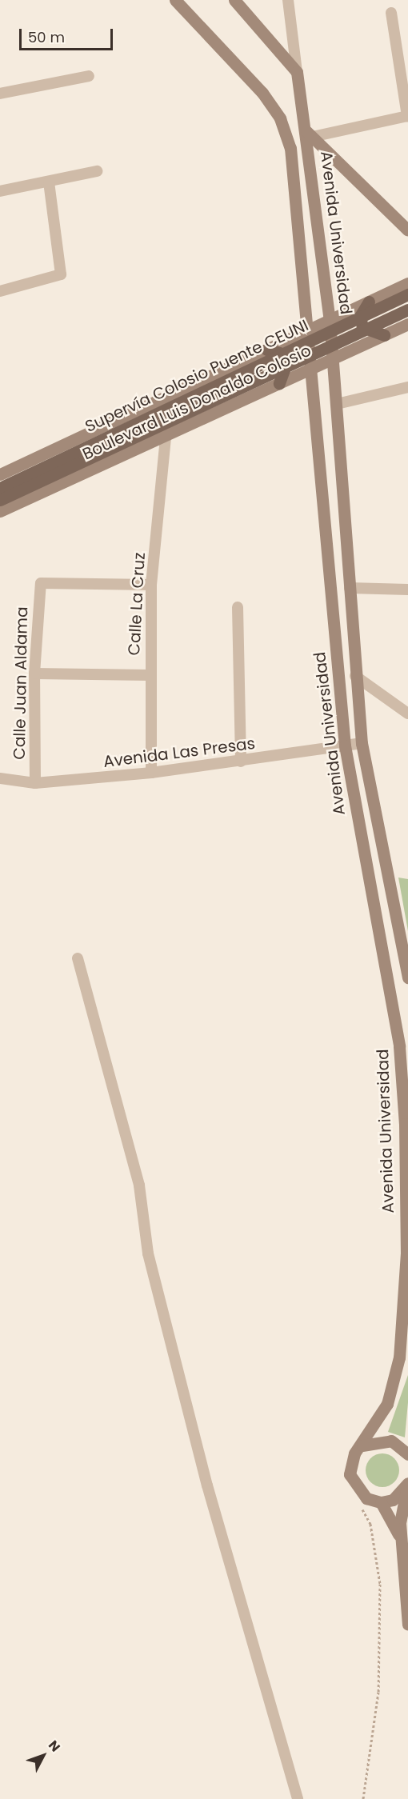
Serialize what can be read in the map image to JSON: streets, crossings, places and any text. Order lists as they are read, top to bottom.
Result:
{
  "streets": {
    "main road": ["Supervía Colosio Puente CEUNI"],
    "street": [
      "Avenida Universidad",
      "Boulevard Luis Donaldo Colosio",
      "Calle La Cruz",
      "Calle Juan Aldama",
      "Avenida Las Presas"
    ]
  },
  "crossings": [
    ["Avenida Universidad", "Boulevard Luis Donaldo Colosio"],
    ["Avenida Universidad", "Avenida Las Presas"],
    ["Boulevard Luis Donaldo Colosio", "Calle La Cruz"],
    ["Calle La Cruz", "Calle Juan Aldama"],
    ["Calle La Cruz", "Avenida Las Presas"],
    ["Calle Juan Aldama", "Avenida Las Presas"]
  ],
  "scale_bar": "50 m",
  "north": "top right"
}
